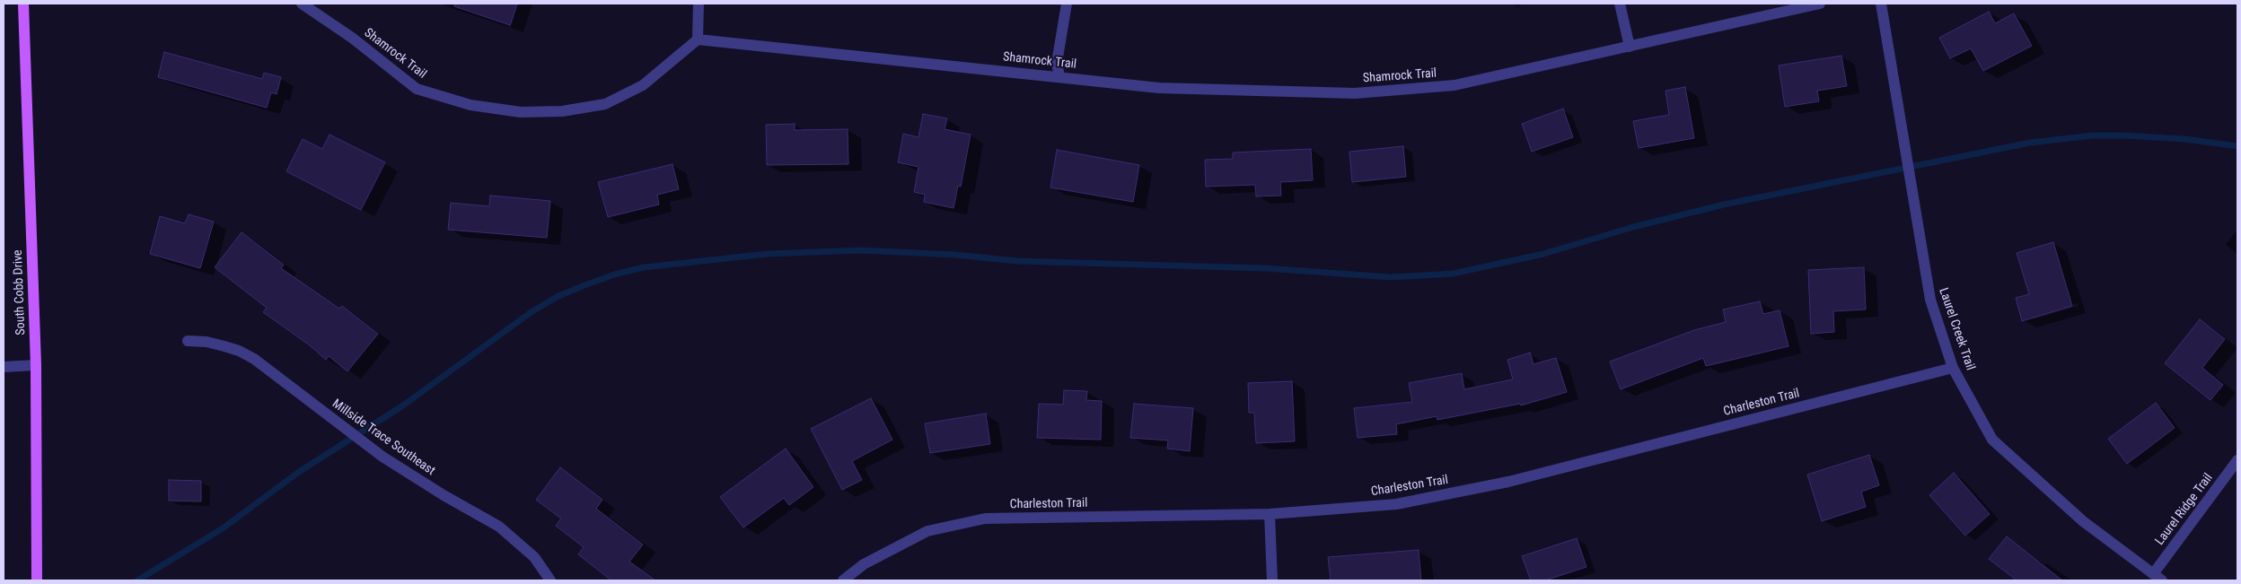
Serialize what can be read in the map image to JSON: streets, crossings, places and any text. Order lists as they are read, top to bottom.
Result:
{
  "streets": {
    "main road": ["South Cobb Drive"],
    "street": [
      "Shamrock Trail",
      "Laurel Creek Trail",
      "Charleston Trail",
      "Millside Trace Southeast",
      "Laurel Ridge Trail"
    ]
  },
  "crossings": [
    ["Laurel Creek Trail", "Charleston Trail"],
    ["Laurel Creek Trail", "Laurel Ridge Trail"]
  ]
}
